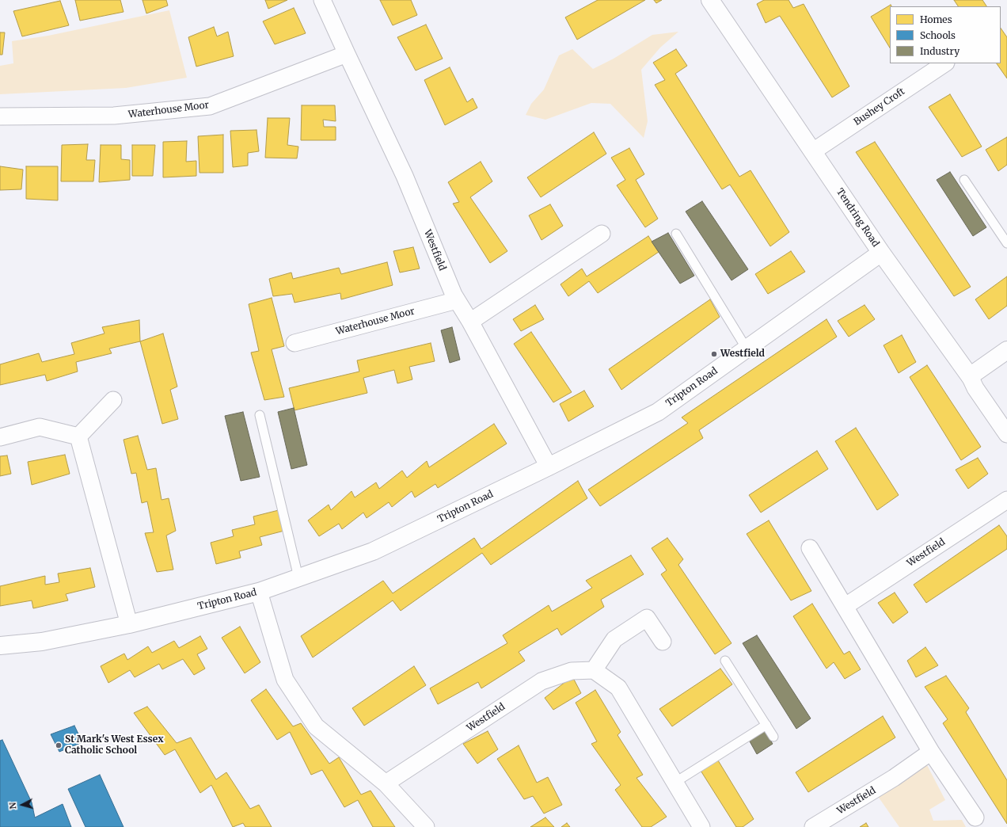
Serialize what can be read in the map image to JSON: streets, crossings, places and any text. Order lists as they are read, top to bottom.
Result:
{
  "streets": {
    "street": [
      "Bushey Croft",
      "Waterhouse Moor",
      "Tendring Road",
      "Westfield",
      "Tripton Road"
    ]
  },
  "crossings": [
    ["Bushey Croft", "Tendring Road"],
    ["Waterhouse Moor", "Westfield"],
    ["Tendring Road", "Tripton Road"],
    ["Westfield", "Tripton Road"]
  ],
  "places": ["Westfield", "St Mark's West Essex Catholic School"],
  "legend": ["Homes", "Schools", "Industry"],
  "north": "left"
}
